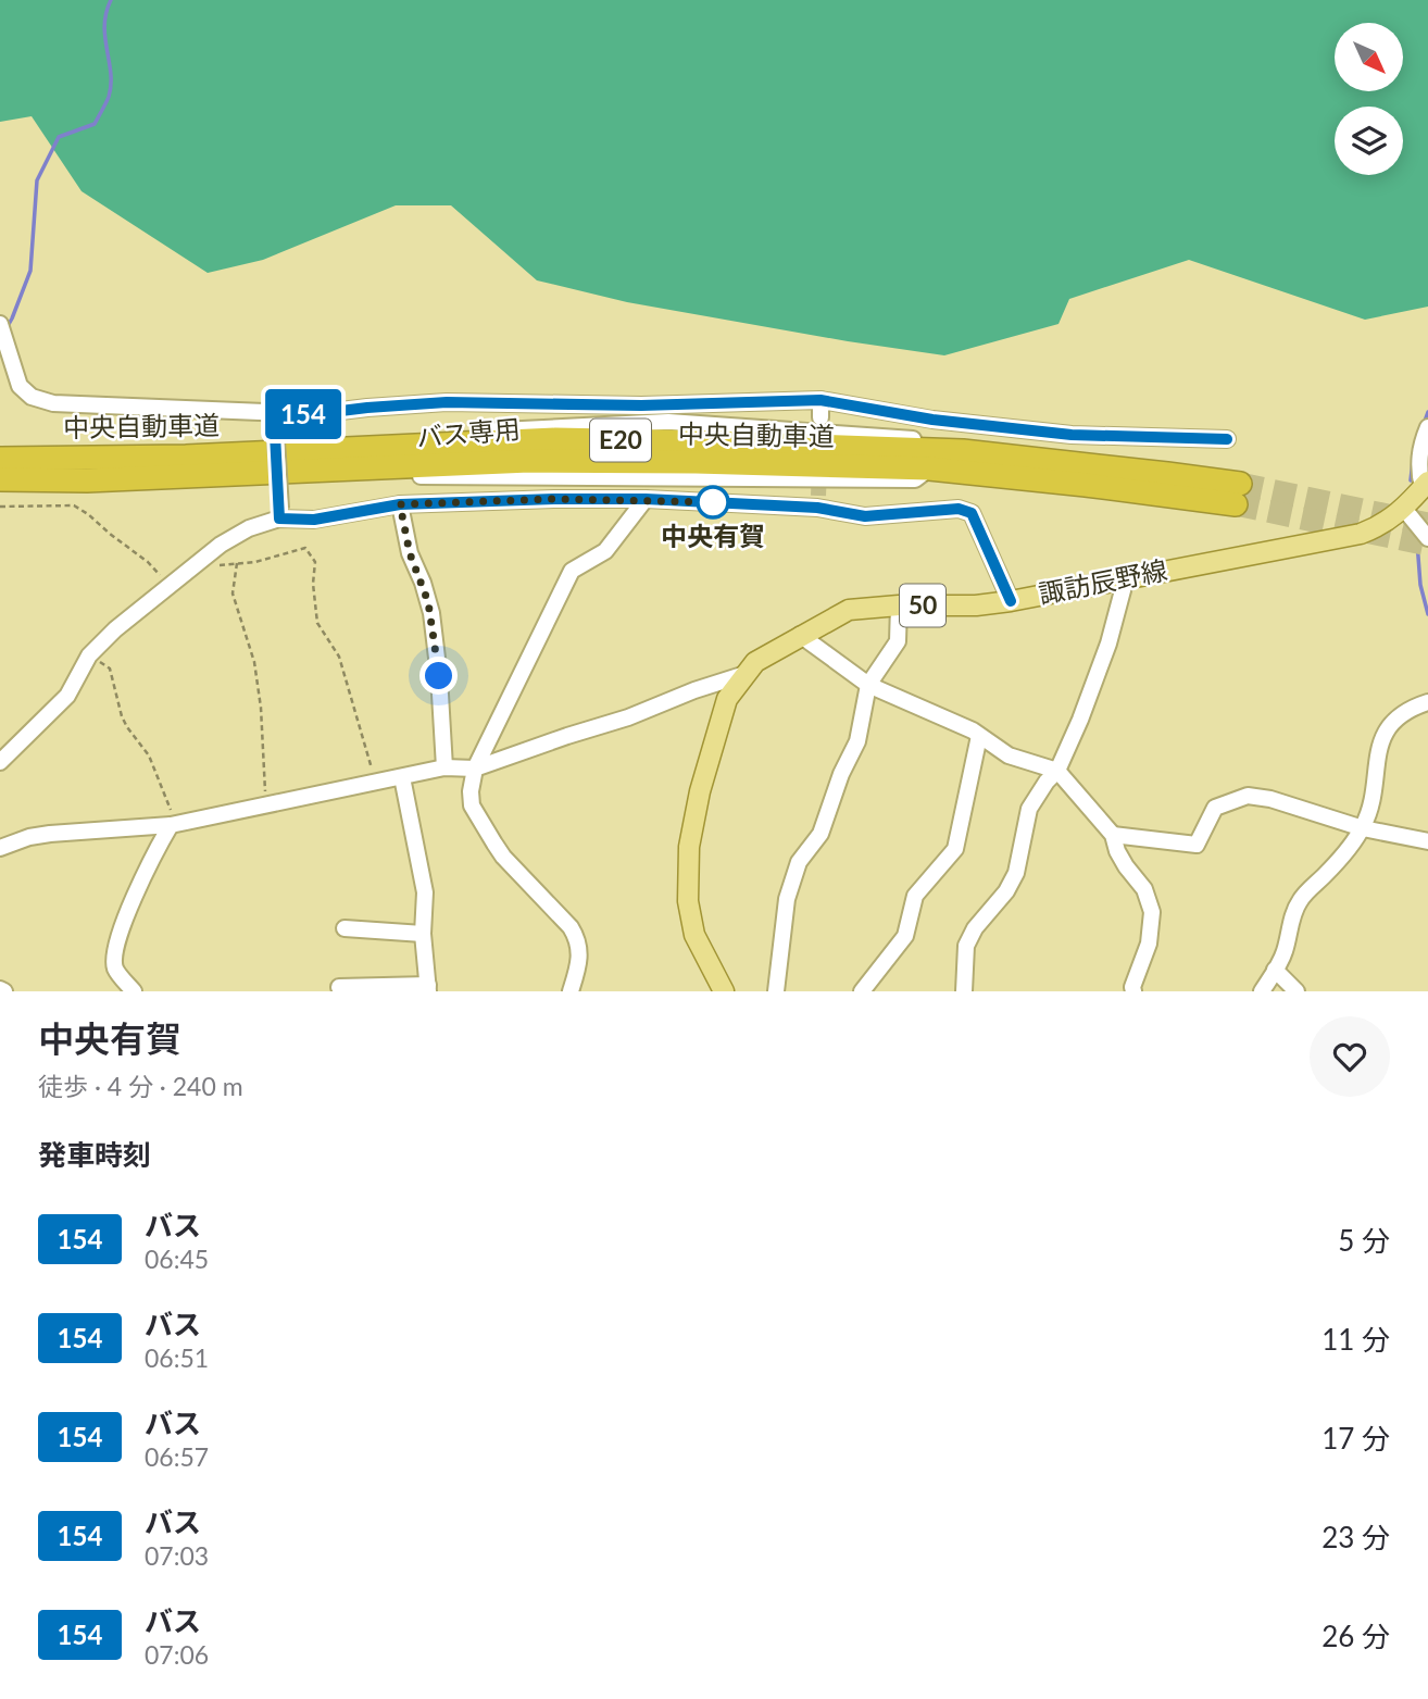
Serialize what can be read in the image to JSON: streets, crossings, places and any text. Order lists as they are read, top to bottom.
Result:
{
  "streets": {
    "highway": ["中央自動車道", "E20"],
    "main road": ["諏訪辰野線", "50"]
  },
  "places": ["中央有賀"],
  "lines": ["bus line 154"],
  "north": "bottom right",
  "page": {
    "on_map": "154",
    "heading": [
      ["中央有賀", "徒歩 · 4 分 · 240 m"],
      "発車時刻"
    ],
    "list": [
      {
        "mark": "154",
        "name": "バス",
        "note": "06:45",
        "value": "5 分"
      },
      {
        "mark": "154",
        "name": "バス",
        "note": "06:51",
        "value": "11 分"
      },
      {
        "mark": "154",
        "name": "バス",
        "note": "06:57",
        "value": "17 分"
      },
      {
        "mark": "154",
        "name": "バス",
        "note": "07:03",
        "value": "23 分"
      },
      {
        "mark": "154",
        "name": "バス",
        "note": "07:06",
        "value": "26 分"
      }
    ]
  }
}
